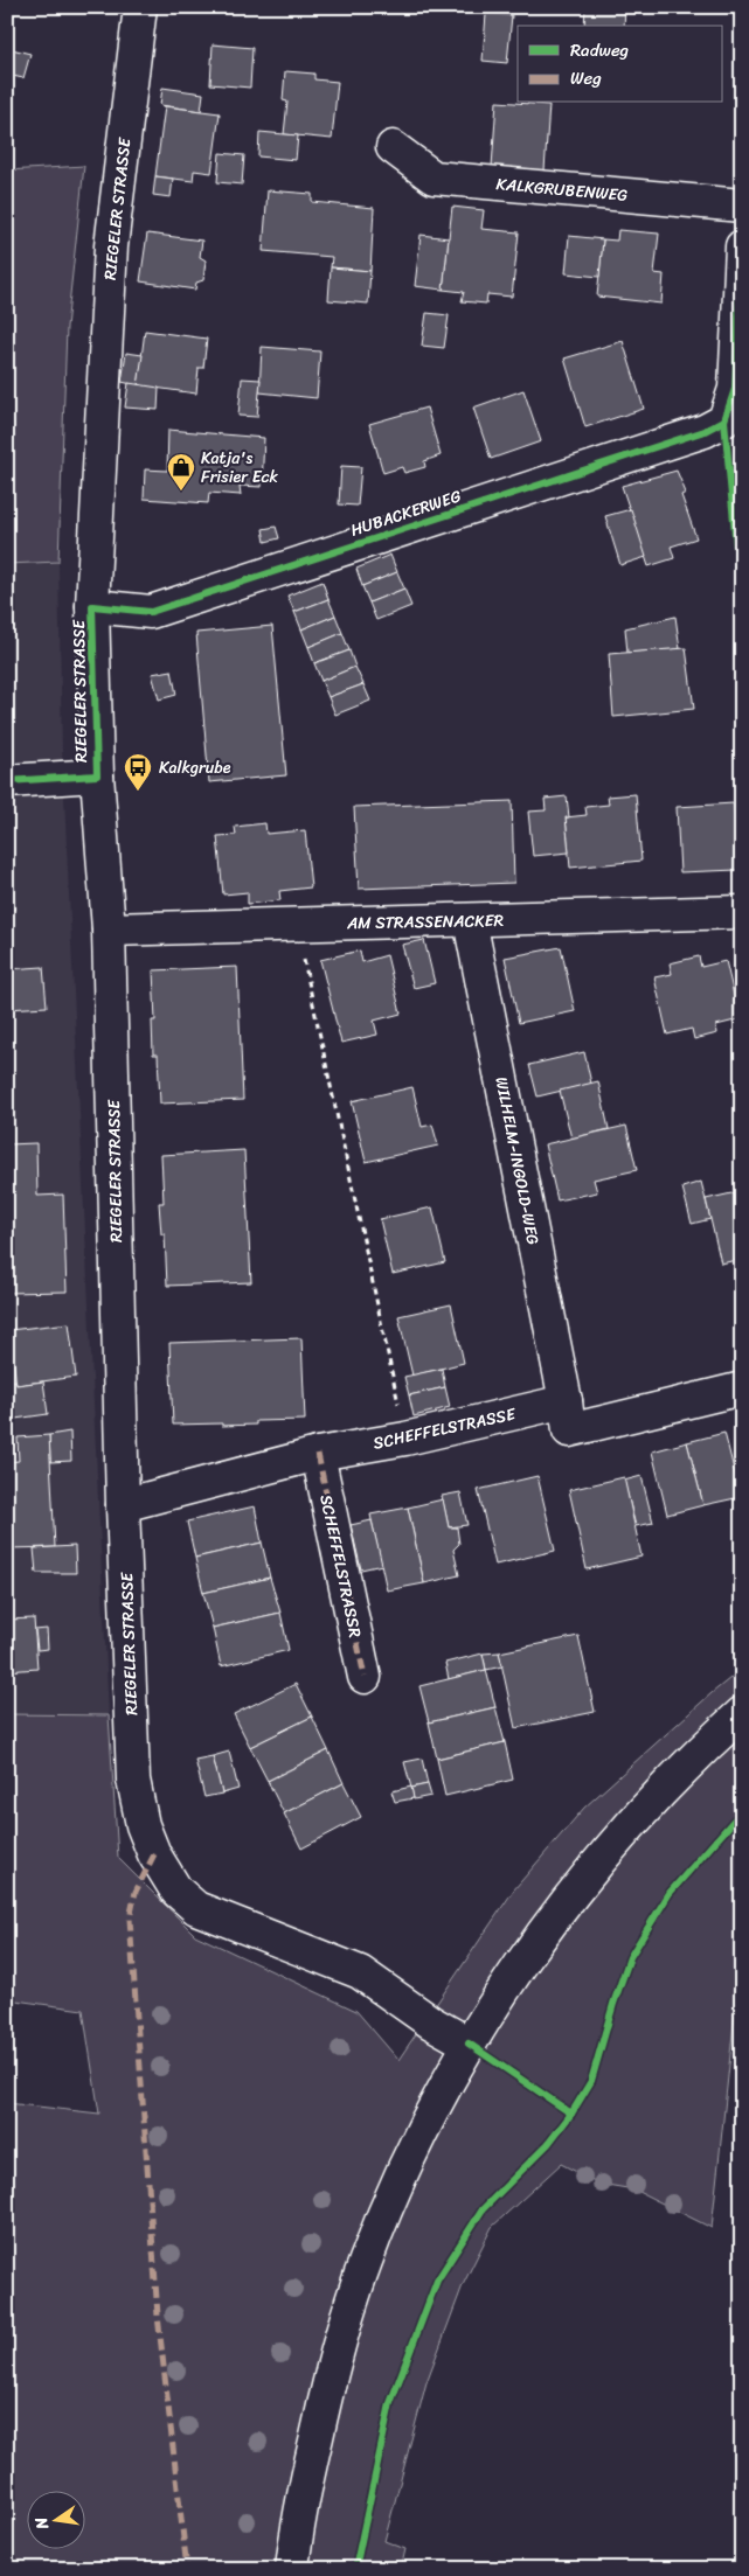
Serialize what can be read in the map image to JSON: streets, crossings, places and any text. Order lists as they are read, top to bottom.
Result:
{
  "streets": {
    "street": [
      "KALKGRUBENWEG",
      "RIEGELER STRASSE",
      "HUBACKERWEG",
      "AM STRASSENACKER",
      "WILHELM-INGOLD-WEG",
      "SCHEFFELSTRASSE",
      "SCHEFFELSTRASSR"
    ]
  },
  "crossings": [
    ["RIEGELER STRASSE", "HUBACKERWEG"],
    ["RIEGELER STRASSE", "AM STRASSENACKER"],
    ["RIEGELER STRASSE", "SCHEFFELSTRASSE"],
    ["AM STRASSENACKER", "WILHELM-INGOLD-WEG"],
    ["WILHELM-INGOLD-WEG", "SCHEFFELSTRASSE"],
    ["SCHEFFELSTRASSE", "SCHEFFELSTRASSR"]
  ],
  "places": {
    "shop": ["Katja's Frisier Eck"],
    "bus stop": ["Kalkgrube"]
  },
  "legend": ["Radweg", "Weg"],
  "north": "left"
}
